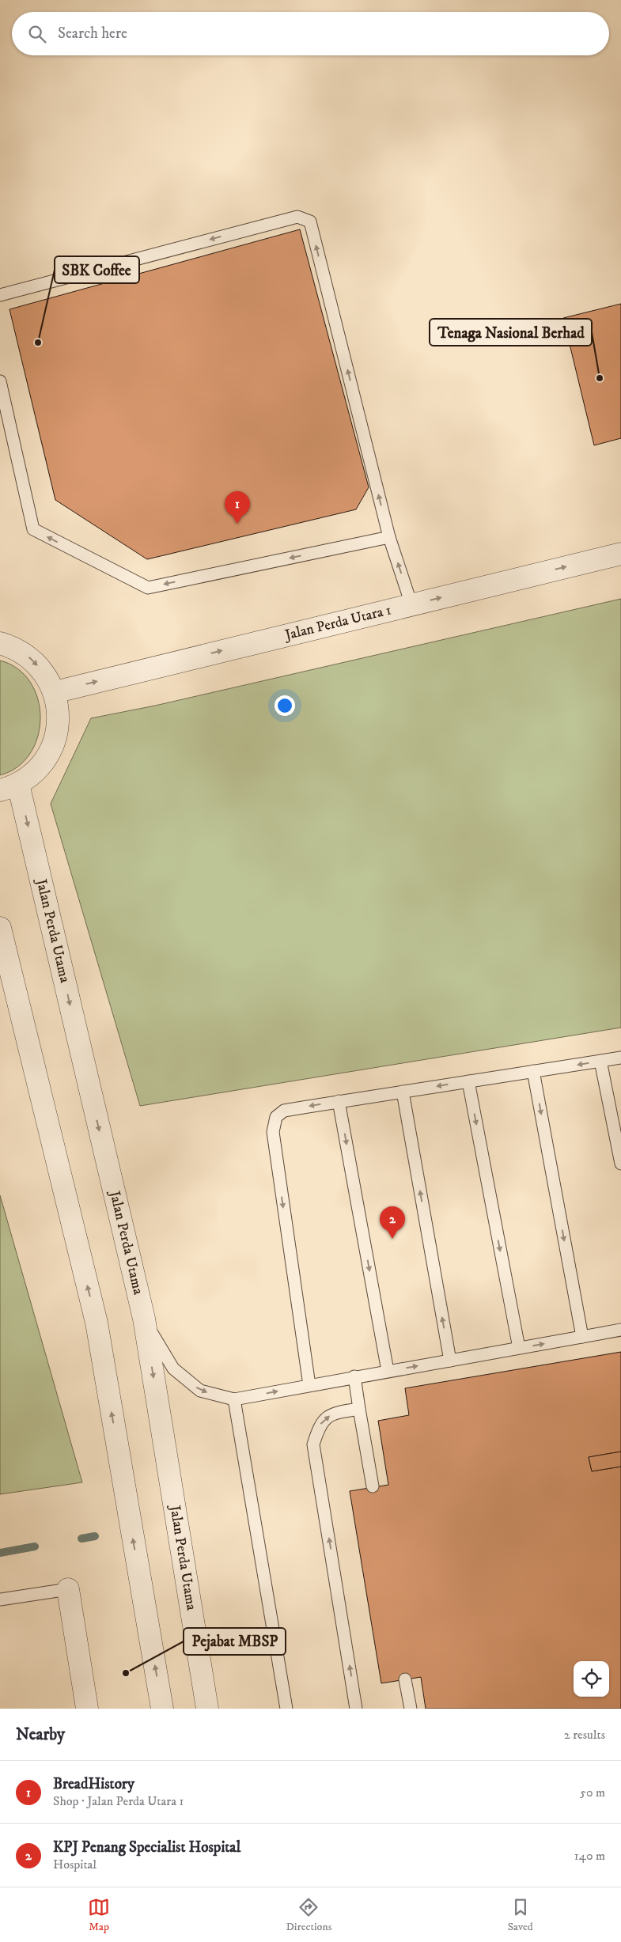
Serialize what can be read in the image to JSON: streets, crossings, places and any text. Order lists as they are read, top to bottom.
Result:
{
  "streets": {
    "street": ["Jalan Perda Utara 1", "Jalan Perda Utama"]
  },
  "one_way": ["Jalan Perda Utara 1"],
  "places": ["SBK Coffee", "Tenaga Nasional Berhad", "Pejabat MBSP"],
  "page": {
    "search": "Search here",
    "pins": ["1", "2"],
    "heading": ["Nearby", "2 results"],
    "list": [
      {
        "mark": "1",
        "name": "BreadHistory",
        "note": "Shop · Jalan Perda Utara 1",
        "value": "50 m"
      },
      {
        "mark": "2",
        "name": "KPJ Penang Specialist Hospital",
        "note": "Hospital",
        "value": "140 m"
      }
    ],
    "nav": ["Map", "Directions", "Saved"]
  }
}
